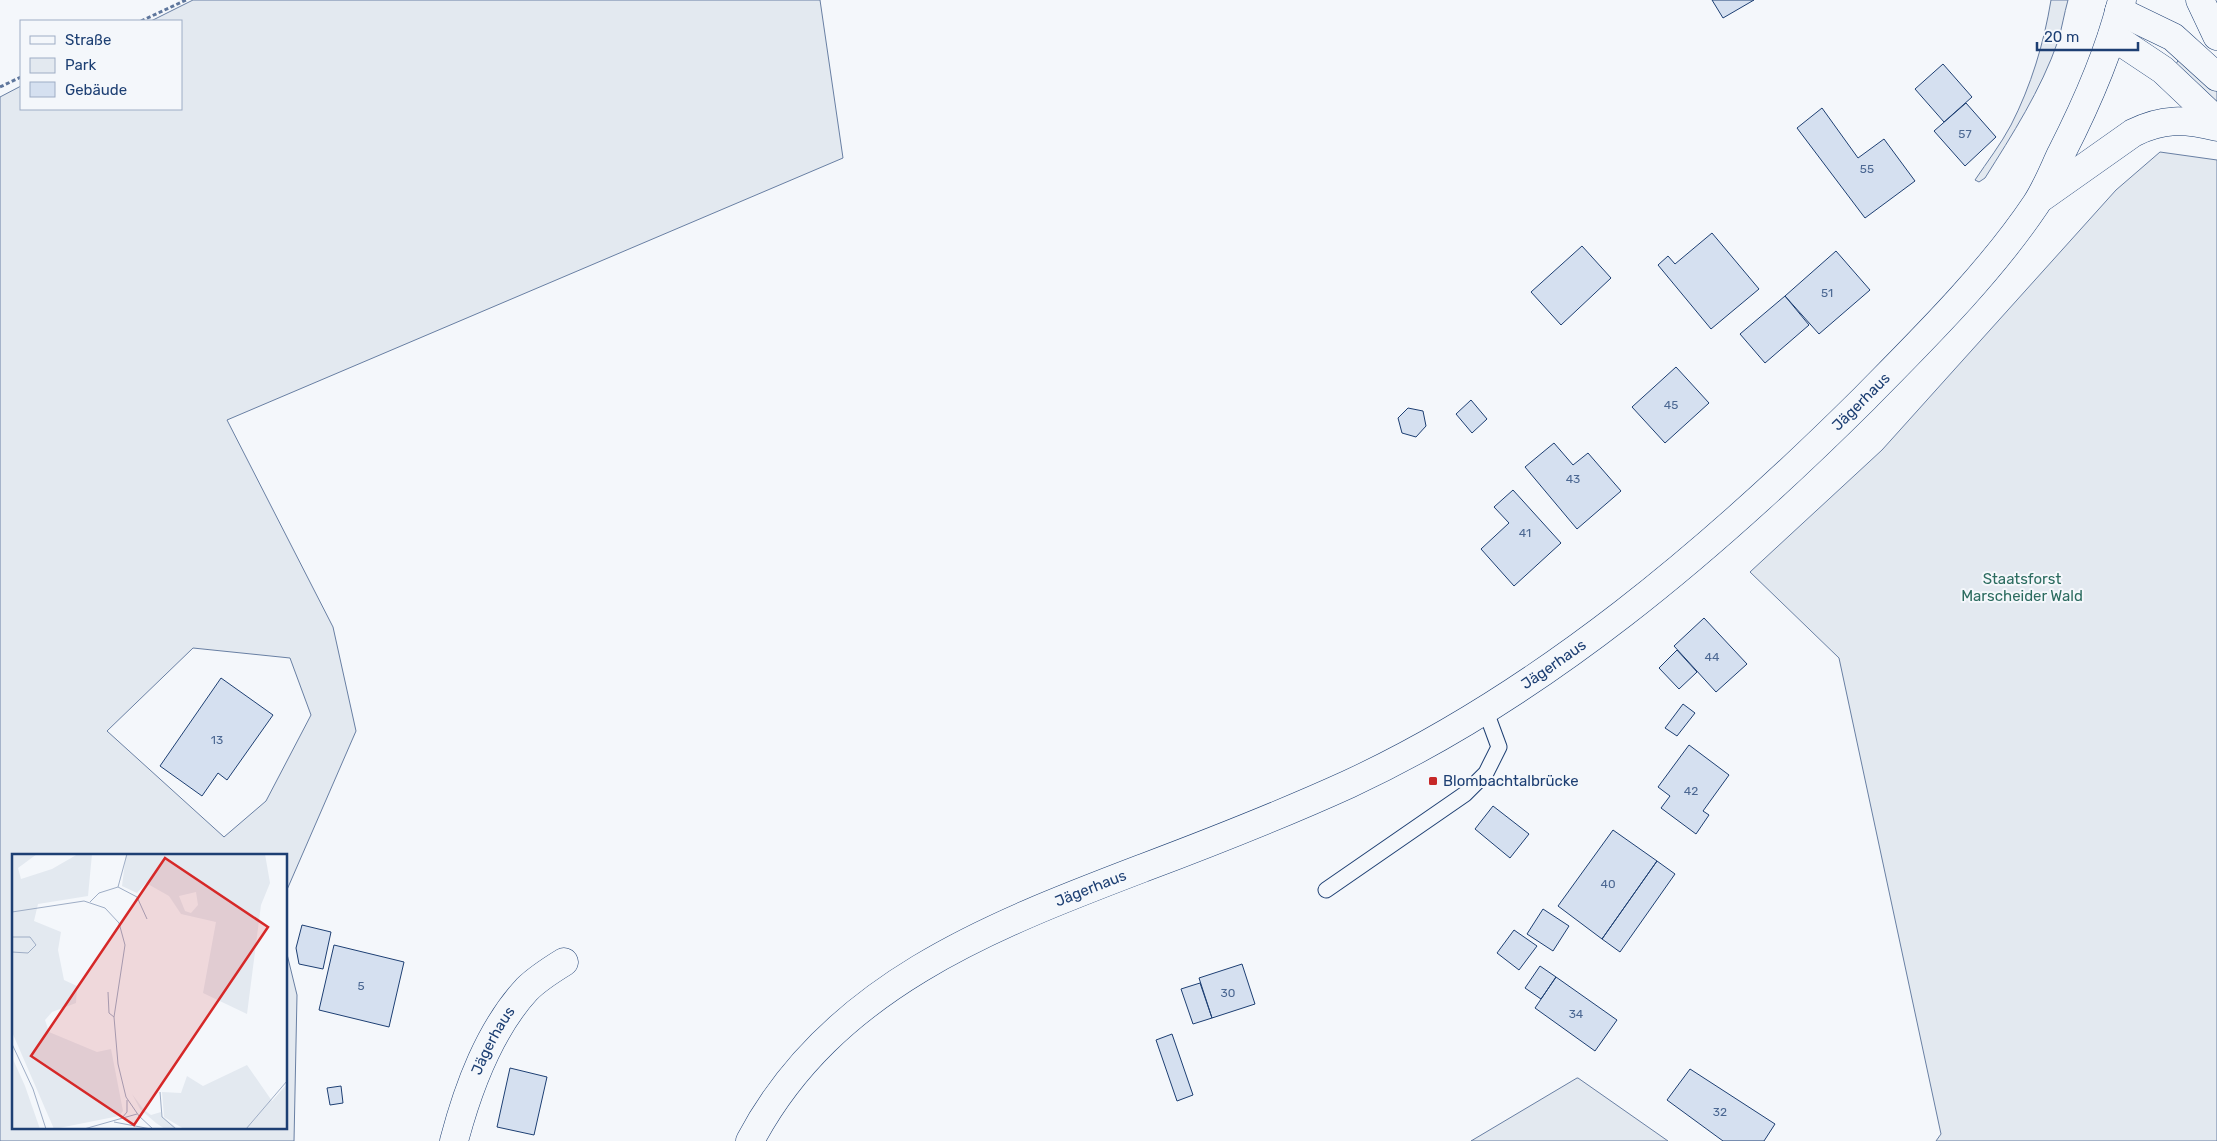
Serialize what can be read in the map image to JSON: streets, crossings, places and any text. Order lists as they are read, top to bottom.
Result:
{
  "streets": {
    "main road": ["Jägerhaus"]
  },
  "parks": ["Staatsforst Marscheider Wald"],
  "places": {
    "transit": ["Blombachtalbrücke"]
  },
  "house_numbers": [
    "57",
    "55",
    "51",
    "45",
    "43",
    "41",
    "44",
    "13",
    "42",
    "40",
    "5",
    "30",
    "34",
    "32"
  ],
  "legend": ["Straße", "Park", "Gebäude"],
  "scale_bar": "20 m"
}
